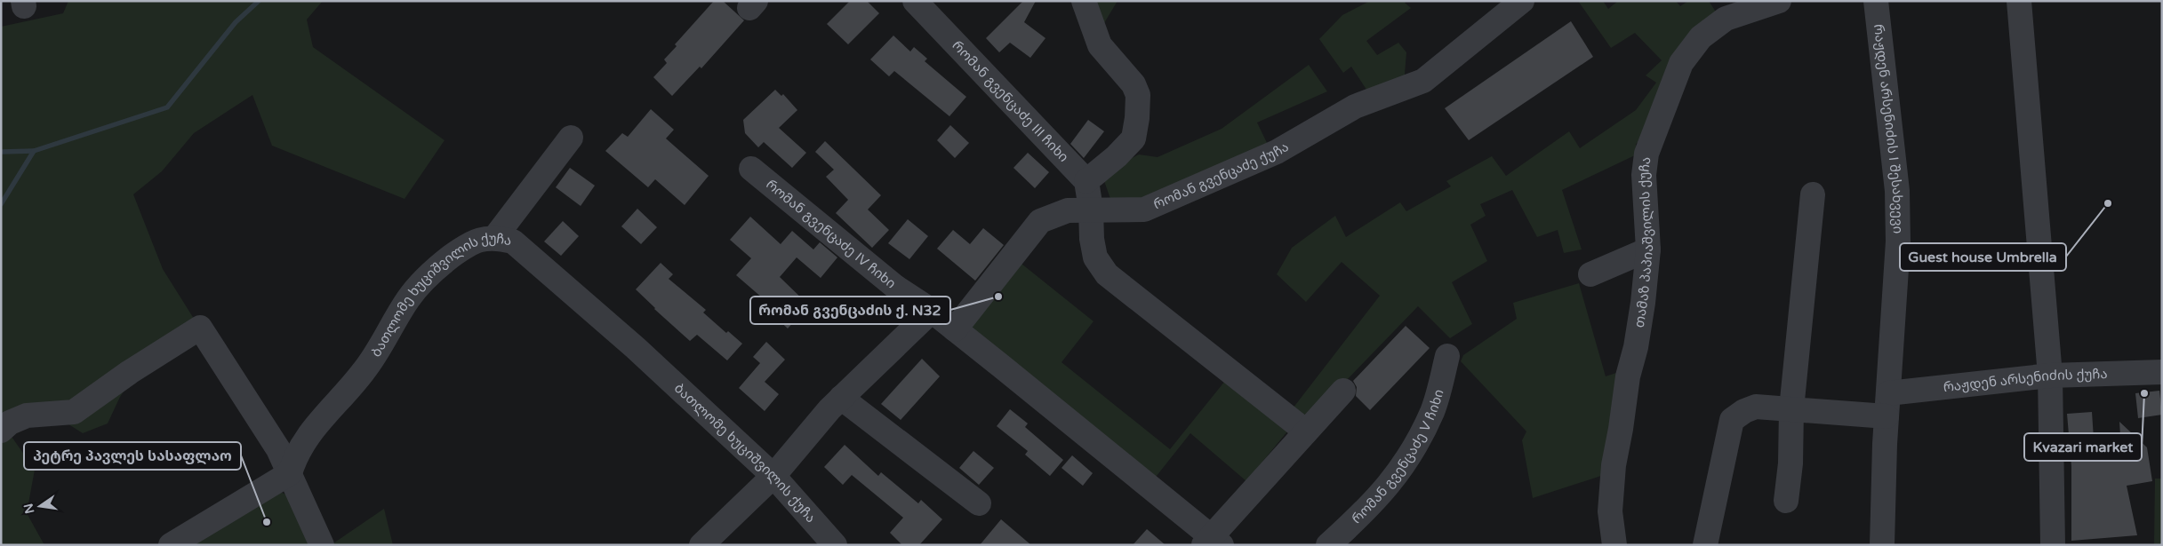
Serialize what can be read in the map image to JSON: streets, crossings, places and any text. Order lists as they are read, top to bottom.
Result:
{
  "streets": {
    "street": [
      "რომან გვენცაძე III ჩიხი",
      "რაჟდენ არსენიძის I შესახვევი",
      "რომან გვენცაძე ქუჩა",
      "რომან გვენცაძე IV ჩიხი",
      "თამაზ პაპიაშვილის ქუჩა",
      "ბათლომე ხუციშვილის ქუჩა",
      "რაჟდენ არსენიძის ქუჩა",
      "რომან გვენცაძე V ჩიხი"
    ]
  },
  "crossings": [
    ["რაჟდენ არსენიძის I შესახვევი", "რაჟდენ არსენიძის ქუჩა"],
    ["რომან გვენცაძე ქუჩა", "რომან გვენცაძე IV ჩიხი"]
  ],
  "places": [
    "Guest house Umbrella",
    "რომან გვენცაძის ქ. N32",
    "Kvazari market",
    "პეტრე პავლეს სასაფლაო"
  ],
  "north": "left"
}
